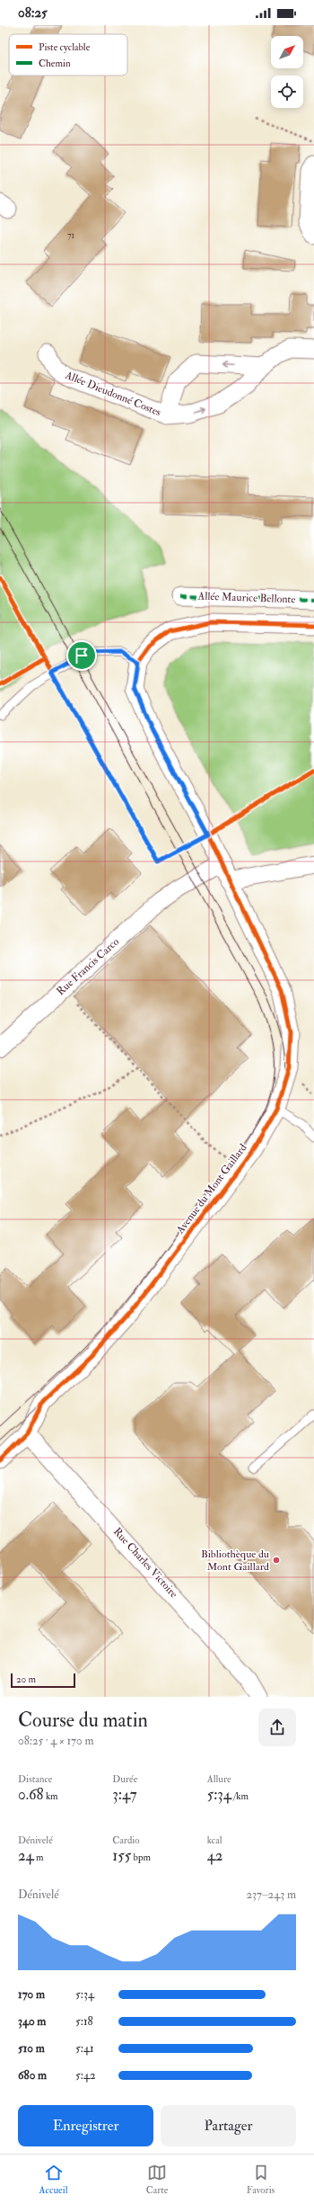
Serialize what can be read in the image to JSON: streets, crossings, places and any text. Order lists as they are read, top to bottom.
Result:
{
  "streets": {
    "street": [
      "Allée Dieudonné Costes",
      "Allée Maurice Bellonte",
      "Rue Francis Carco",
      "Avenue du Mont Gaillard",
      "Rue Charles Victoire"
    ]
  },
  "crossings": [
    ["Rue Francis Carco", "Avenue du Mont Gaillard"],
    ["Avenue du Mont Gaillard", "Rue Charles Victoire"]
  ],
  "places": ["Bibliothèque du Mont Gaillard"],
  "house_numbers": ["71"],
  "legend": ["Piste cyclable", "Chemin"],
  "scale_bar": "20 m",
  "north": "top right",
  "page": {
    "status": "08:25",
    "scale": "20 m",
    "heading": ["Course du matin", "08:25 · 4 × 170 m"],
    "stats": [
      ["Distance", "0.68 km"],
      ["Durée", "3:47"],
      ["Allure", "5:34 /km"],
      ["Dénivelé", "24 m"],
      ["Cardio", "155 bpm"],
      ["kcal", "42"]
    ],
    "chart": ["Dénivelé", "237–243 m"],
    "list": [
      {
        "name": "170 m",
        "note": "5:34"
      },
      {
        "name": "340 m",
        "note": "5:18"
      },
      {
        "name": "510 m",
        "note": "5:41"
      },
      {
        "name": "680 m",
        "note": "5:42"
      }
    ],
    "buttons": ["Enregistrer", "Partager"],
    "tabs": ["Accueil", "Carte", "Favoris"]
  }
}
